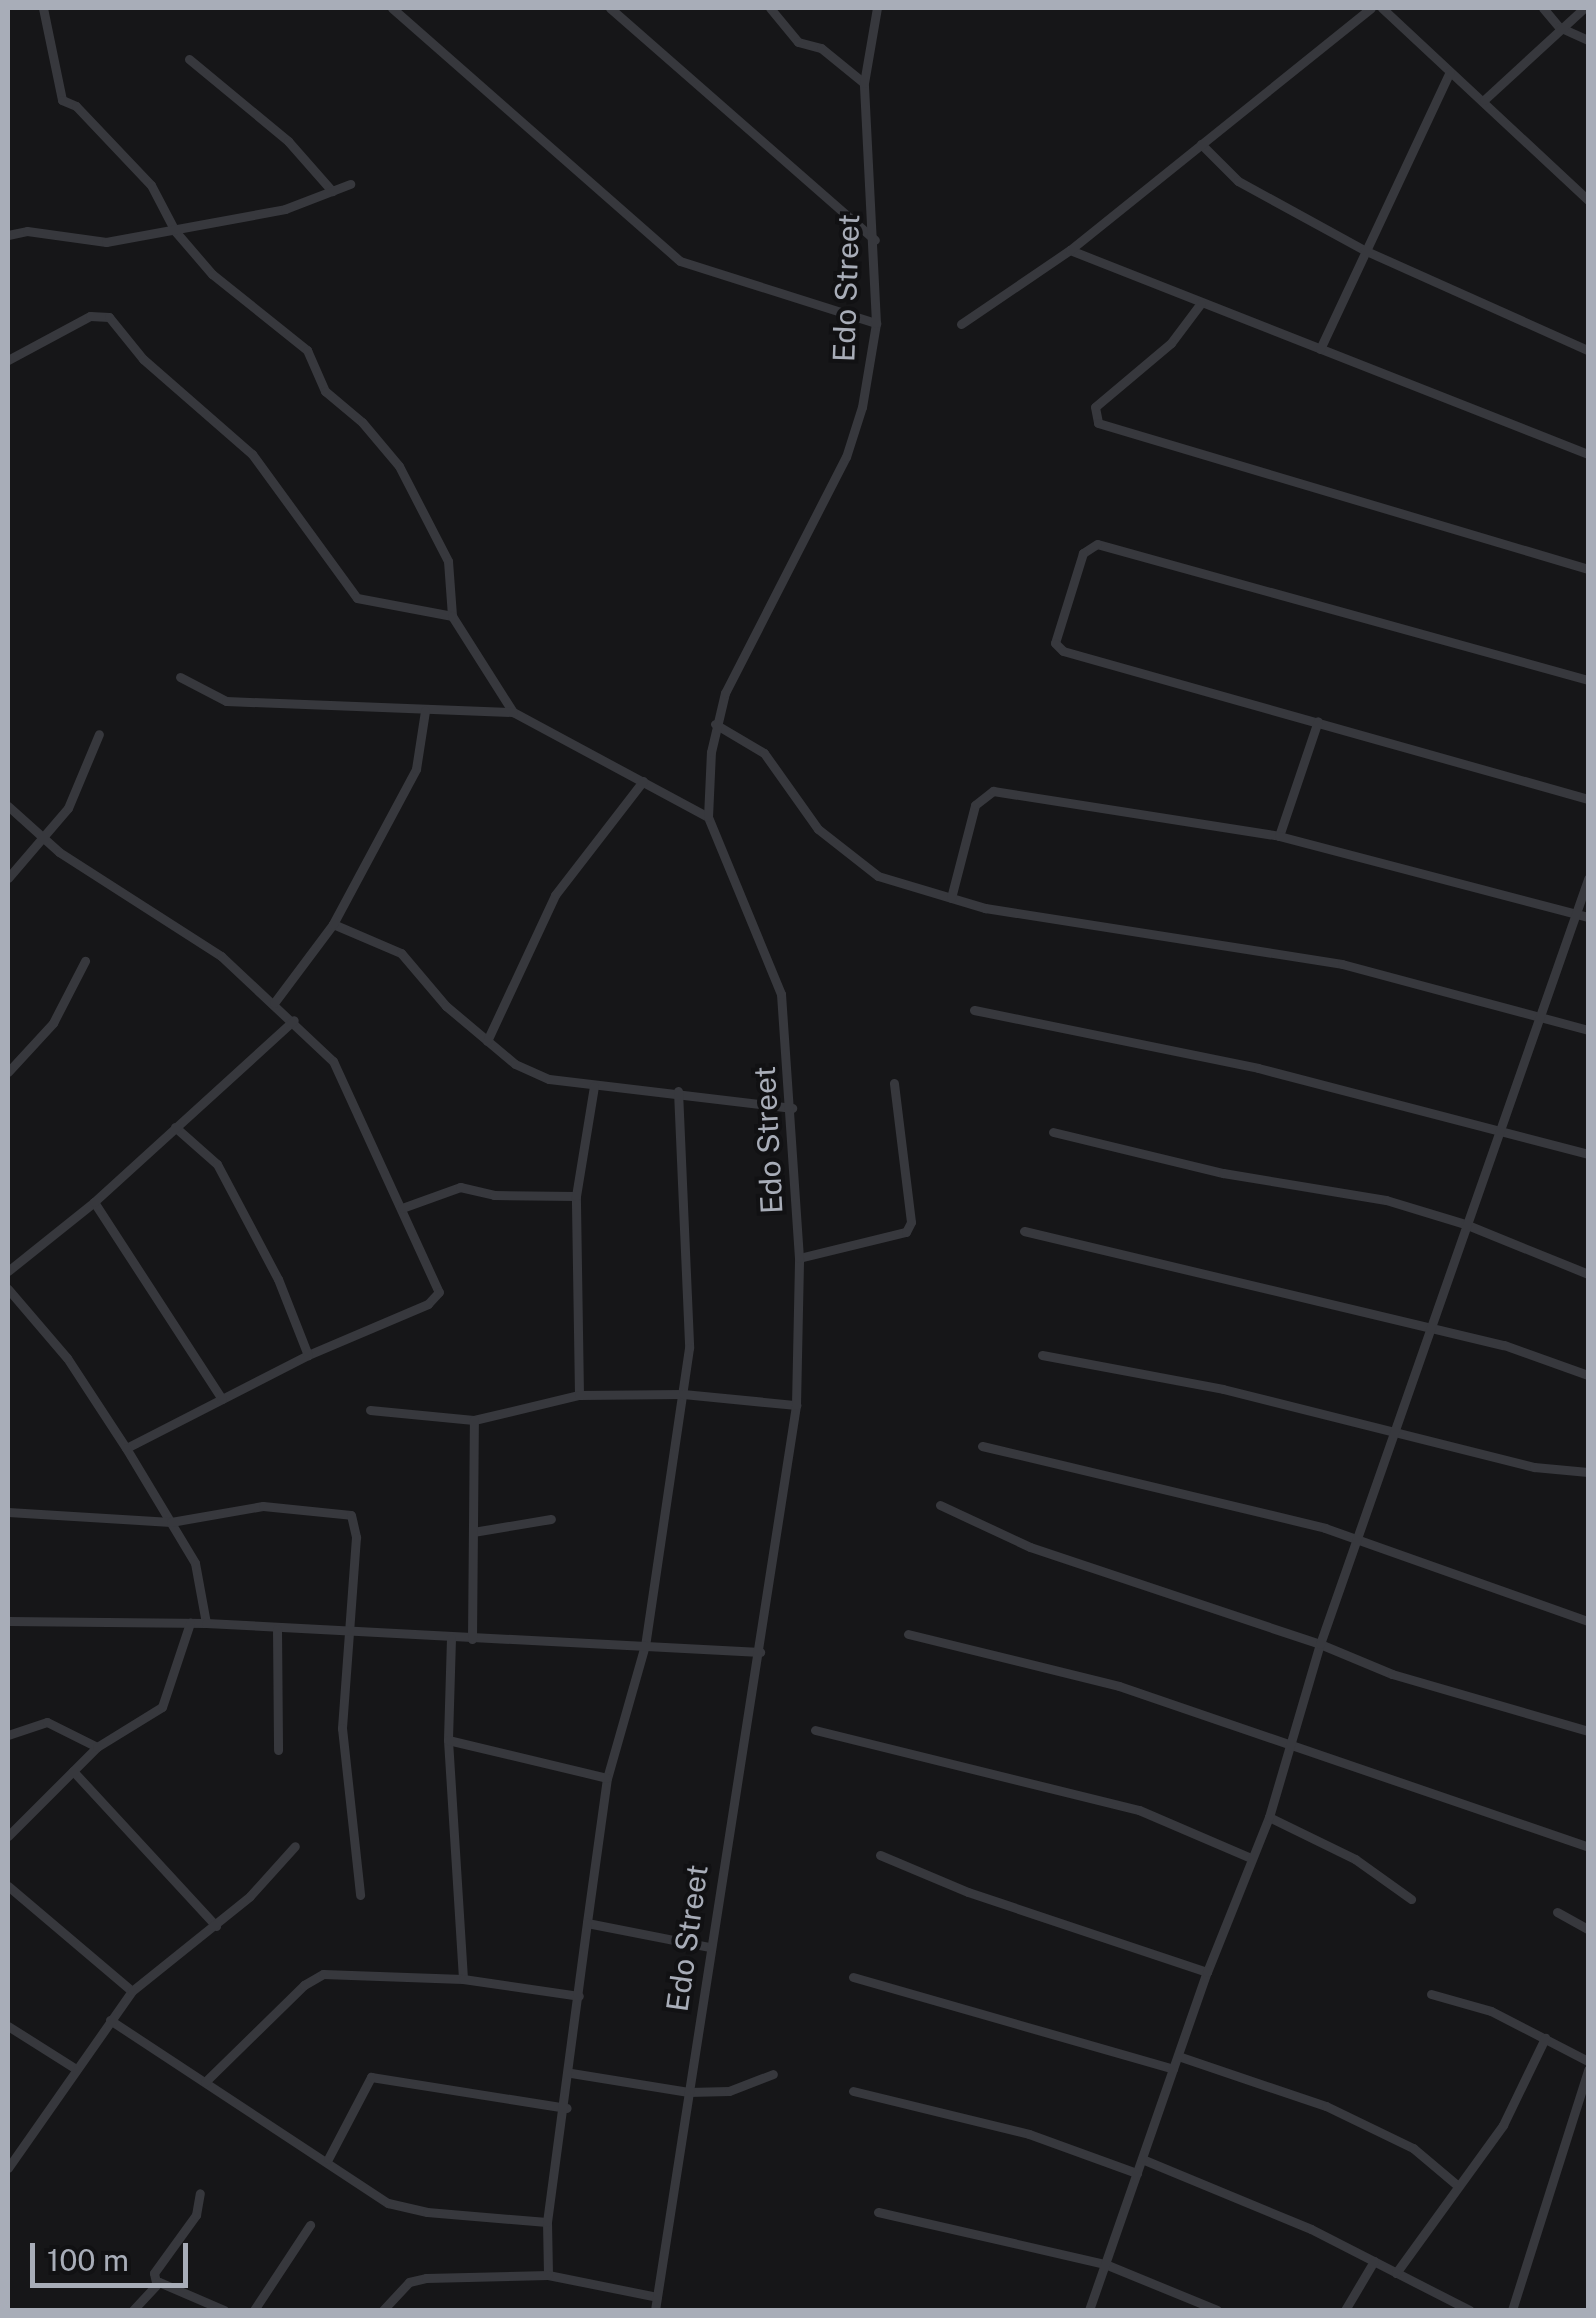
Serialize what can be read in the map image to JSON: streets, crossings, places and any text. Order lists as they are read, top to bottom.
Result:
{
  "streets": {
    "street": ["Edo Street"]
  },
  "scale_bar": "100 m"
}
